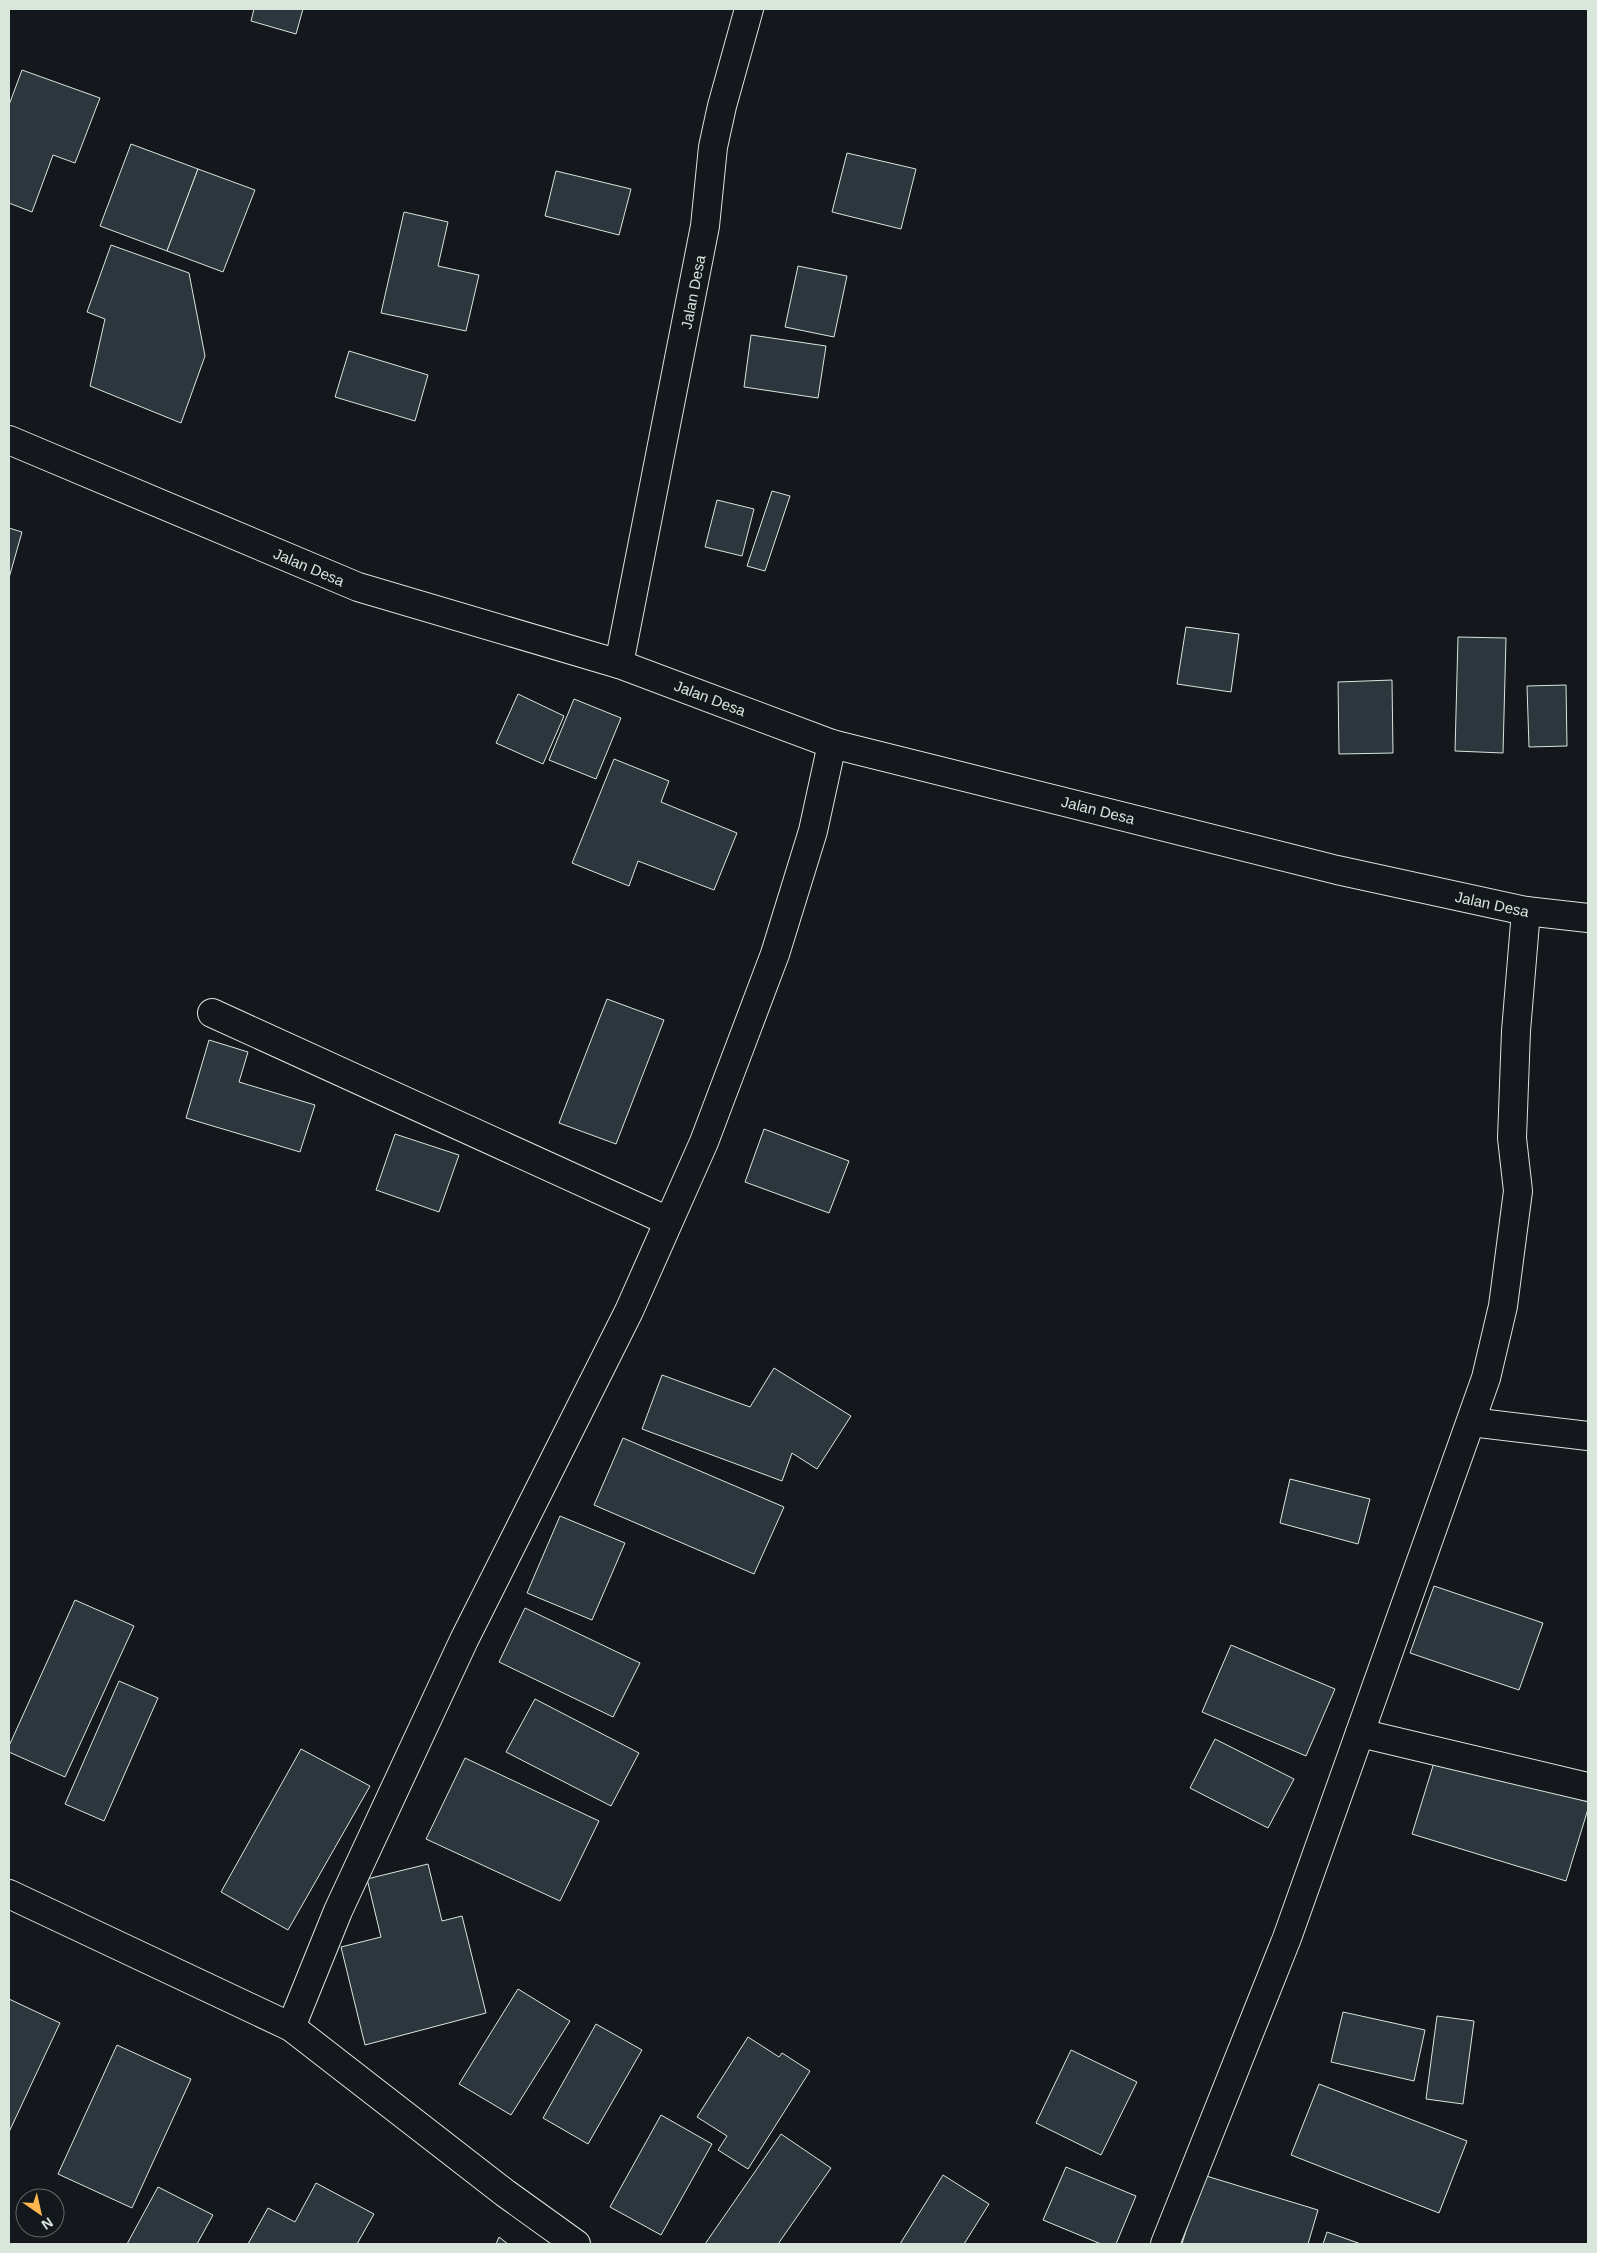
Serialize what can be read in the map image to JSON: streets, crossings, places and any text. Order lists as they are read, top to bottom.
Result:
{
  "streets": {
    "street": ["Jalan Desa"]
  },
  "north": "bottom right"
}
